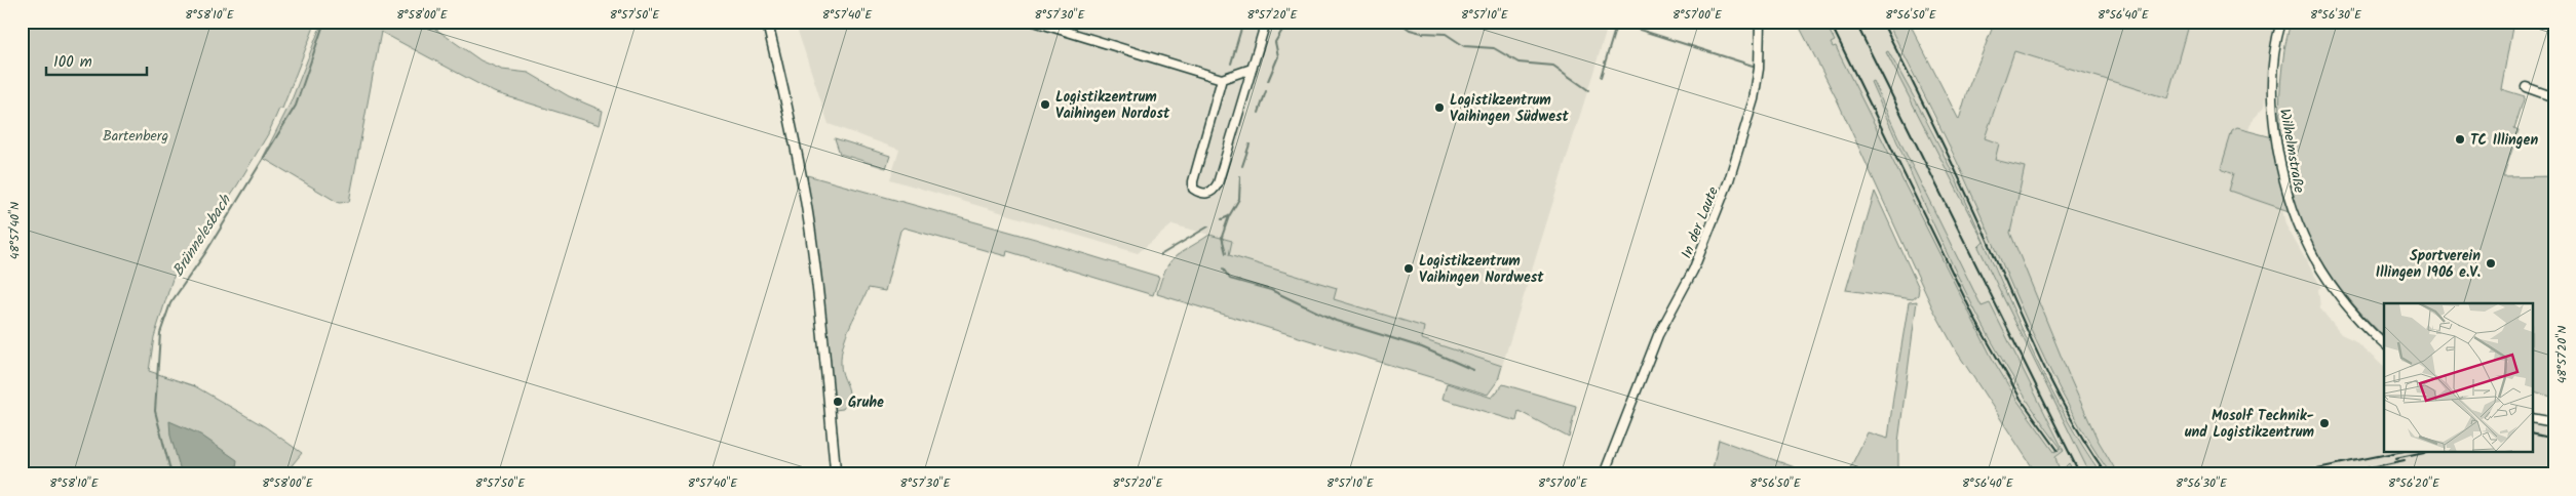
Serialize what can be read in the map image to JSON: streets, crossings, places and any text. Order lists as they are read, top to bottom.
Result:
{
  "streets": {
    "street": ["Wilhelmstraße", "In der Laute"]
  },
  "water": ["Brünnelesbach"],
  "parks": ["Bartenberg"],
  "places": [
    "Logistikzentrum Vaihingen Nordost",
    "Logistikzentrum Vaihingen Südwest",
    "TC Illingen",
    "Sportverein Illingen 1906 e.V.",
    "Logistikzentrum Vaihingen Nordwest",
    "Gruhe",
    "Mosolf Technik- und Logistikzentrum"
  ],
  "scale_bar": "100 m",
  "coordinates": [
    "8°58'10\"E",
    "8°58'00\"E",
    "8°57'50\"E",
    "8°57'40\"E",
    "8°57'30\"E",
    "8°57'20\"E",
    "8°57'10\"E",
    "8°57'00\"E",
    "8°56'50\"E",
    "8°56'40\"E",
    "8°56'30\"E",
    "48°57'40\"N",
    "48°57'20\"N",
    "8°56'20\"E"
  ]
}
